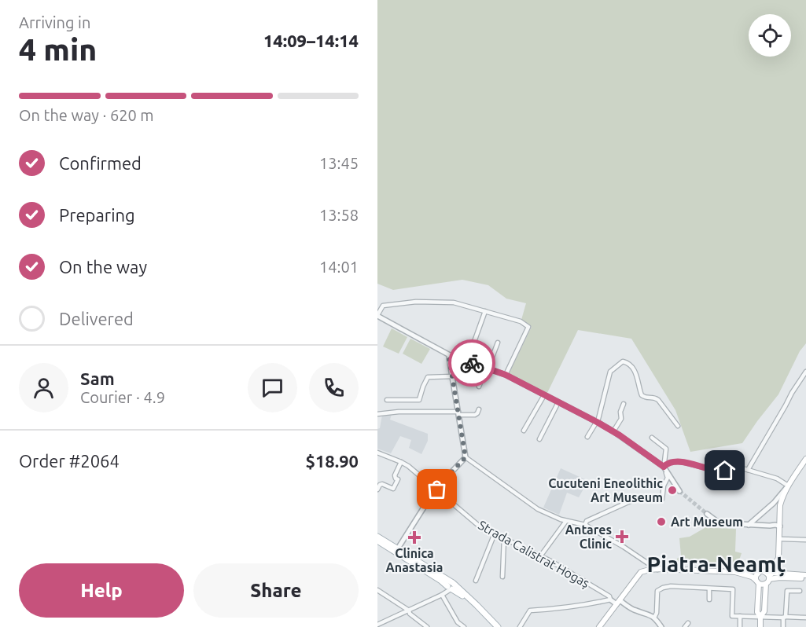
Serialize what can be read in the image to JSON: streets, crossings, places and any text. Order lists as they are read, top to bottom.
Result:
{
  "streets": {
    "street": ["Strada Calistrat Hogaș"]
  },
  "districts": ["Piatra-Neamț"],
  "places": {
    "other": ["Cucuteni Eneolithic Art Museum", "Art Museum"],
    "health": ["Antares Clinic", "Clinica Anastasia"]
  },
  "page": {
    "heading": ["4 min", "Arriving in", "14:09–14:14"],
    "panel": [
      "Sam",
      "Courier · 4.9",
      "Order #2064",
      "$18.90"
    ],
    "bar": "On the way · 620 m",
    "list": [
      ["Confirmed", "13:45"],
      ["Preparing", "13:58"],
      ["On the way", "14:01"],
      "Delivered"
    ],
    "buttons": ["Help", "Share"]
  }
}
